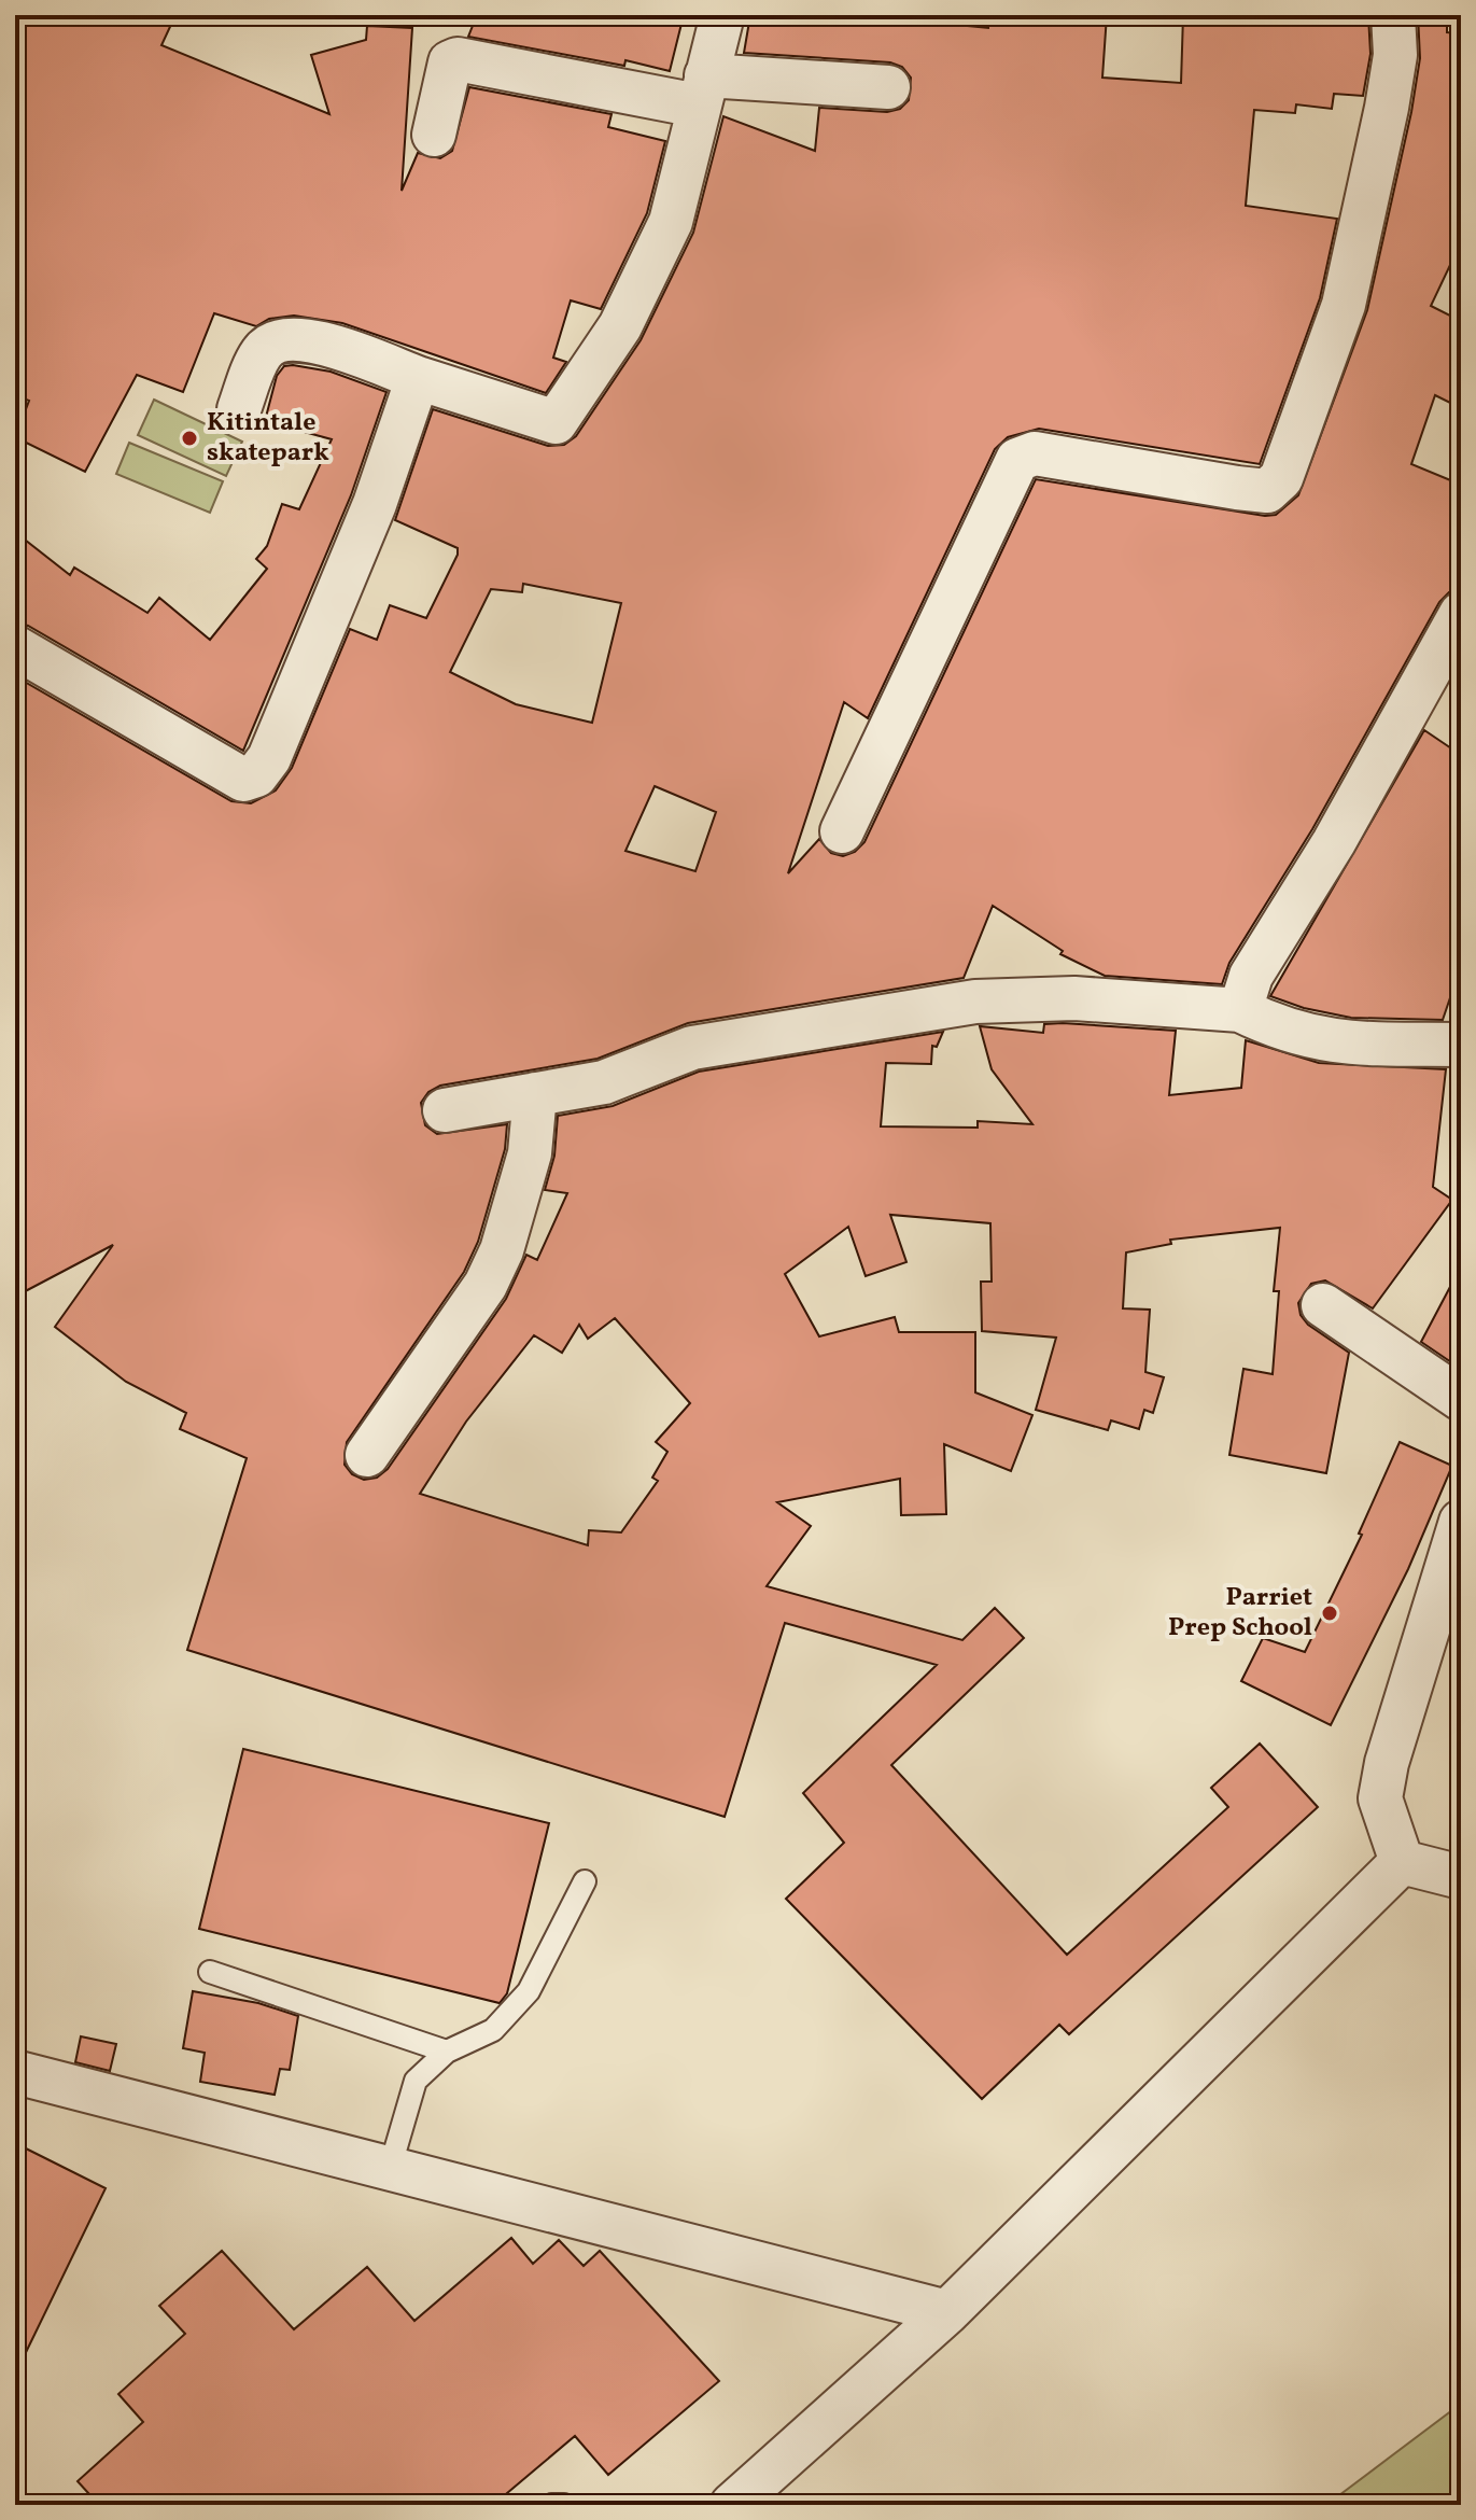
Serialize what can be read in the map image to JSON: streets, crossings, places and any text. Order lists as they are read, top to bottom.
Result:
{
  "places": ["Kitintale skatepark", "Parriet Prep School"]
}
